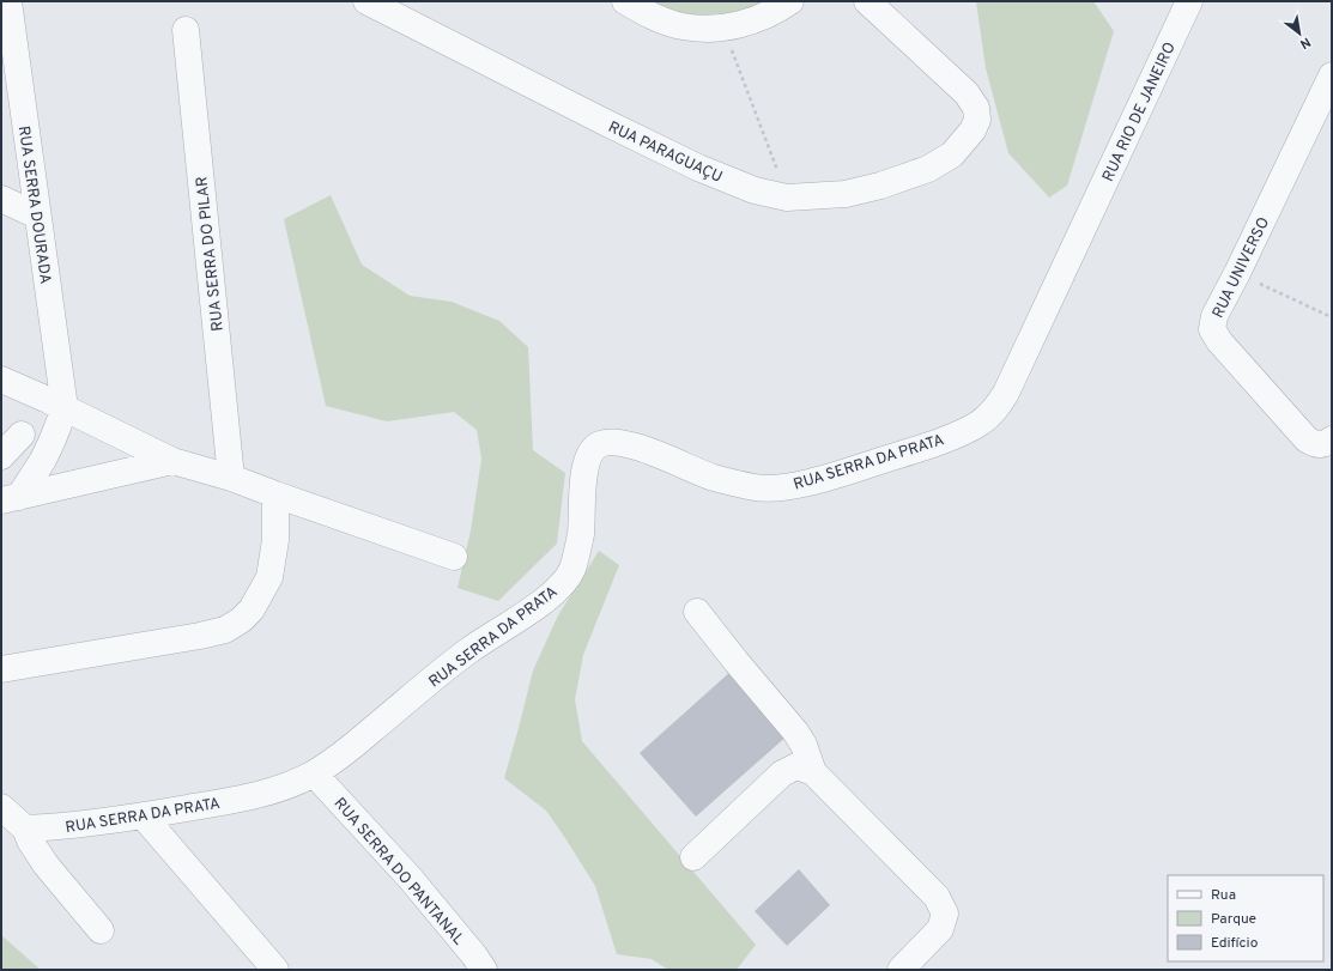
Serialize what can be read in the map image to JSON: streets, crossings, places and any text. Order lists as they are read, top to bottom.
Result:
{
  "streets": {
    "street": [
      "RUA RIO DE JANEIRO",
      "RUA PARAGUAÇU",
      "RUA SERRA DOURADA",
      "RUA SERRA DO PILAR",
      "RUA UNIVERSO",
      "RUA SERRA DA PRATA",
      "RUA SERRA DO PANTANAL"
    ]
  },
  "crossings": [
    ["RUA RIO DE JANEIRO", "RUA SERRA DA PRATA"],
    ["RUA SERRA DA PRATA", "RUA SERRA DO PANTANAL"]
  ],
  "legend": ["Rua", "Parque", "Edifício"],
  "north": "bottom right"
}
